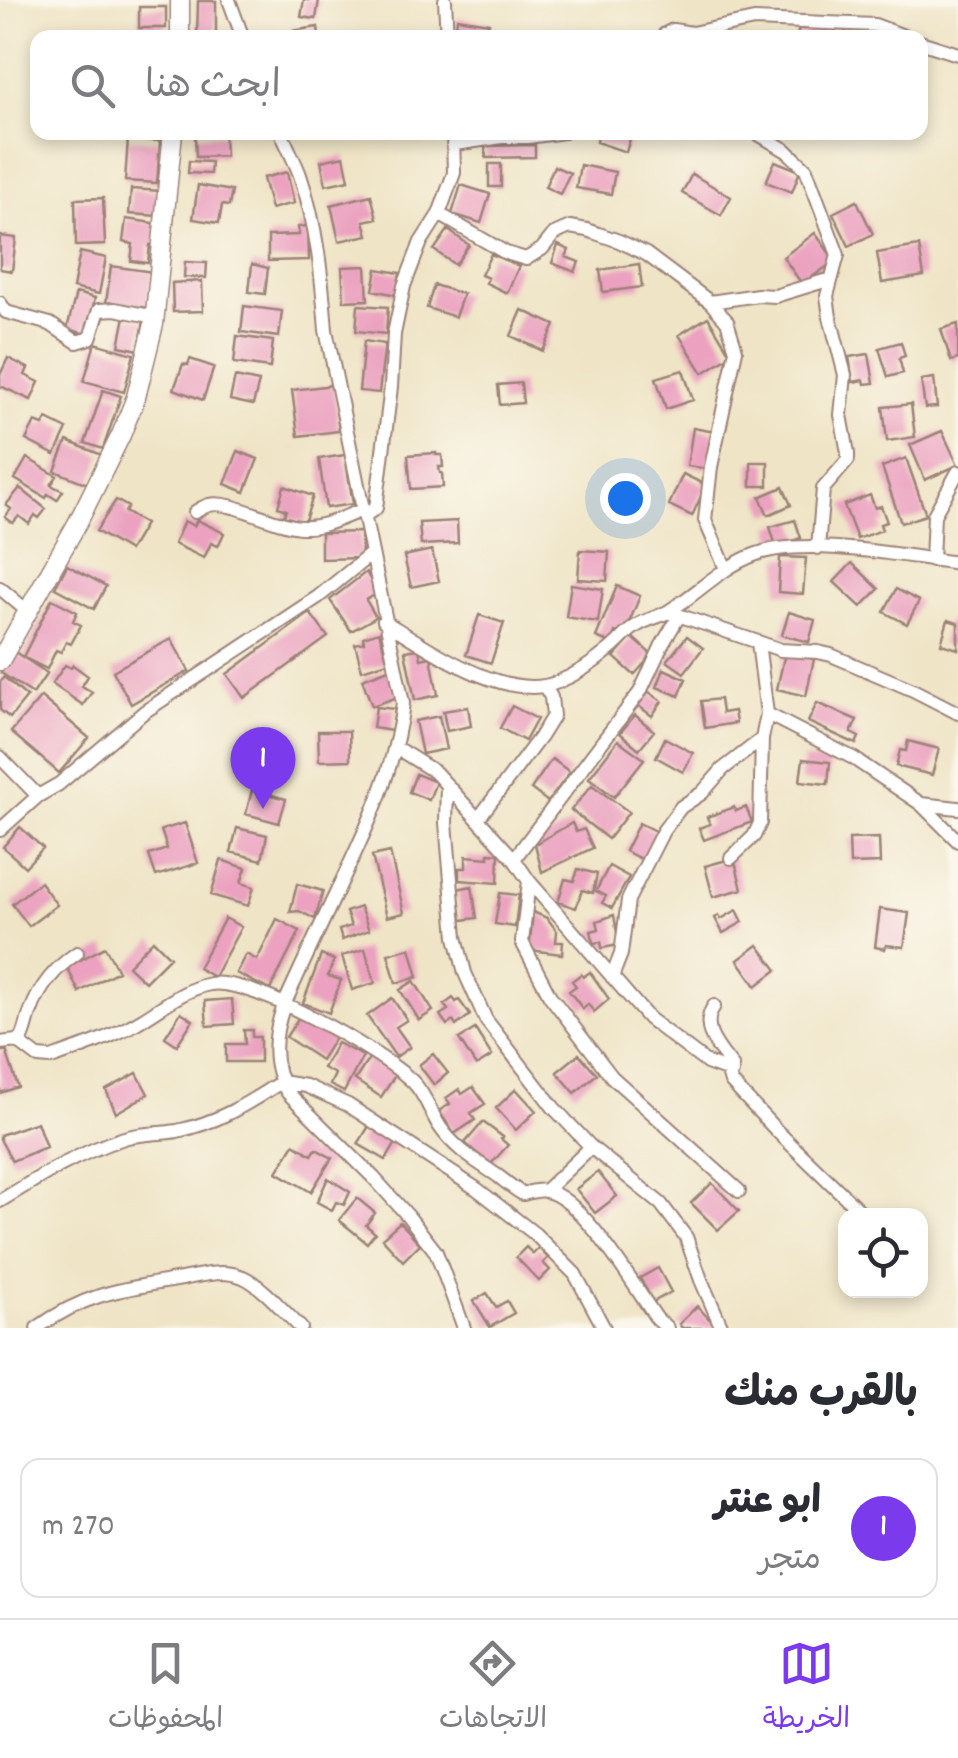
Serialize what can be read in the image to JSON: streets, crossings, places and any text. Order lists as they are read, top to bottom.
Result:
{
  "page": {
    "search": "ابحث هنا",
    "pins": "1",
    "heading": "بالقرب منك",
    "list": [
      {
        "mark": "1",
        "name": "ابو عنتر",
        "note": "متجر",
        "value": "270 m"
      }
    ],
    "nav": ["الخريطة", "الاتجاهات", "المحفوظات"]
  }
}
